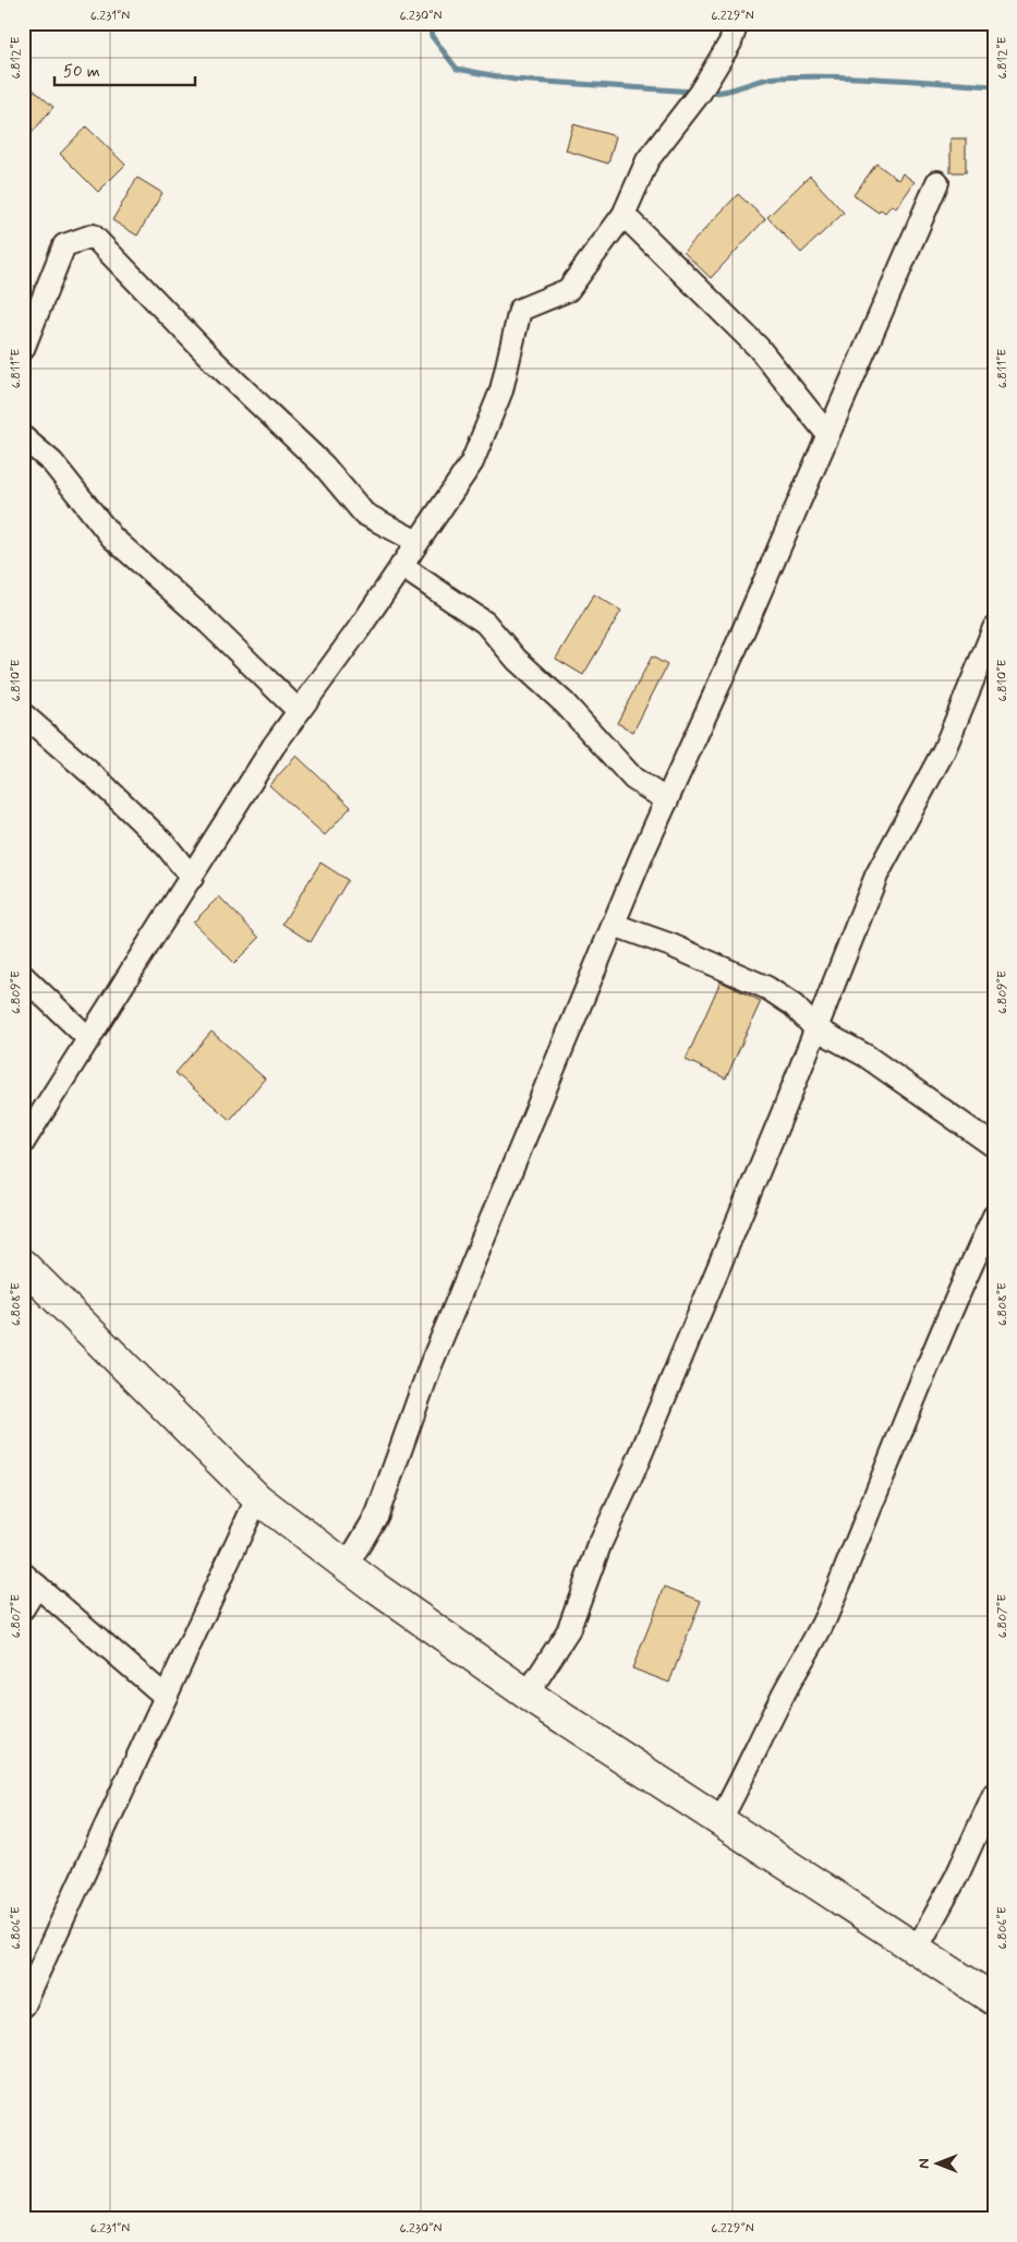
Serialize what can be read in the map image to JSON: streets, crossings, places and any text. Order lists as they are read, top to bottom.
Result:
{
  "scale_bar": "50 m",
  "north": "left",
  "coordinates": [
    "6.231°N",
    "6.230°N",
    "6.229°N",
    "6.812°E",
    "6.811°E",
    "6.810°E",
    "6.809°E",
    "6.808°E",
    "6.807°E",
    "6.806°E"
  ]
}
